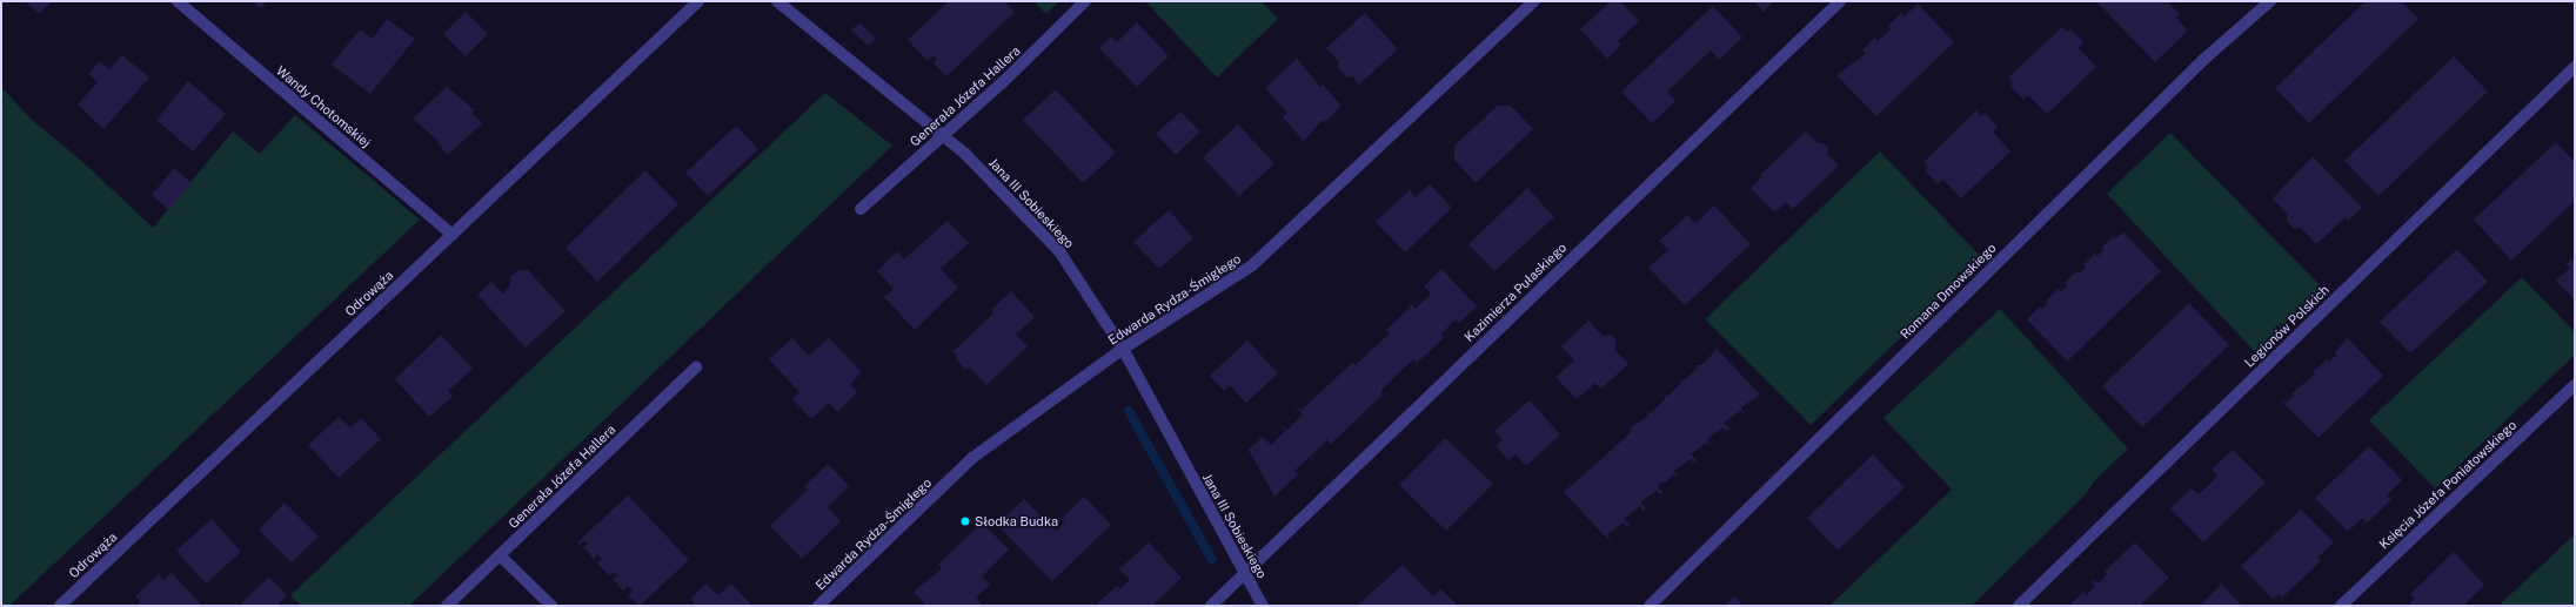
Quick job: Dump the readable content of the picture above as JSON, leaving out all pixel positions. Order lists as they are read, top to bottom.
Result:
{
  "streets": {
    "street": [
      "Generała Józefa Hallera",
      "Wandy Chotomskiej",
      "Jana III Sobieskiego",
      "Romana Dmowskiego",
      "Kazimierza Pułaskiego",
      "Odrowąża",
      "Edwarda Rydza-Śmigłego",
      "Legionów Polskich",
      "Księcia Józefa Poniatowskiego"
    ]
  },
  "crossings": [
    ["Generała Józefa Hallera", "Jana III Sobieskiego"],
    ["Wandy Chotomskiej", "Odrowąża"],
    ["Jana III Sobieskiego", "Kazimierza Pułaskiego"],
    ["Jana III Sobieskiego", "Edwarda Rydza-Śmigłego"]
  ],
  "places": ["Słodka Budka"]
}
